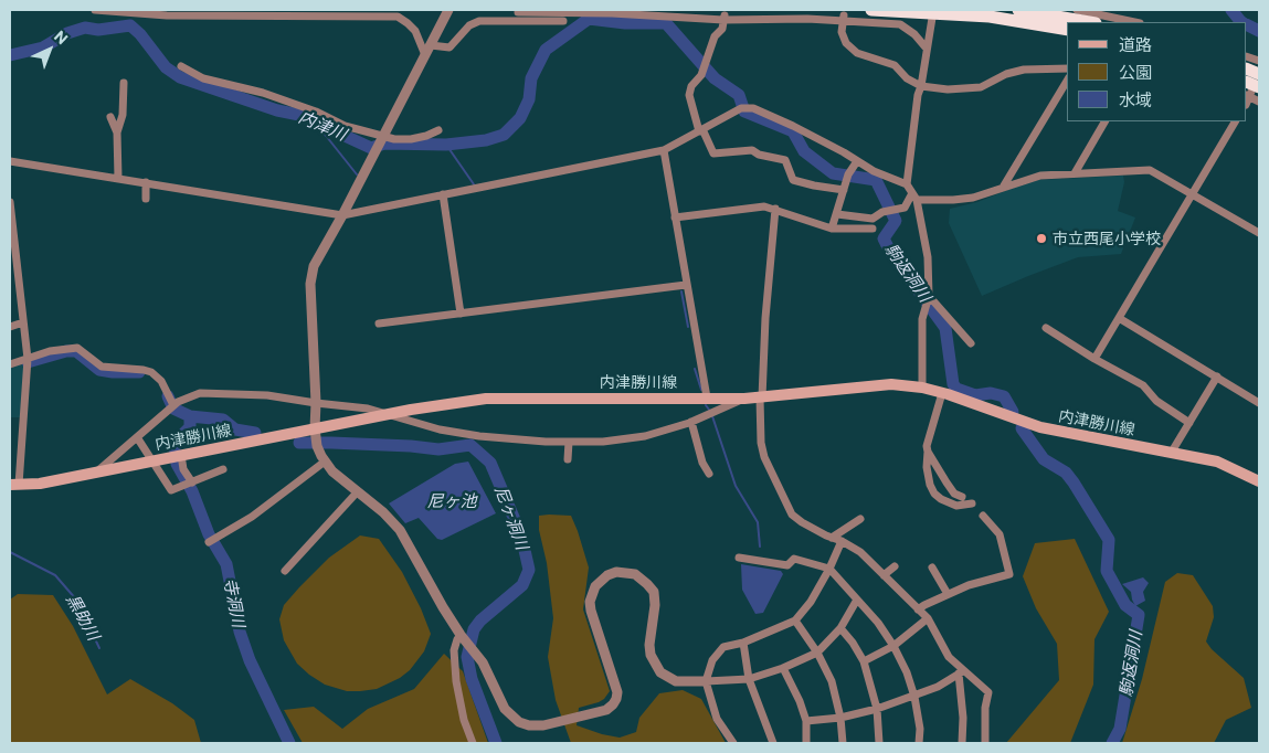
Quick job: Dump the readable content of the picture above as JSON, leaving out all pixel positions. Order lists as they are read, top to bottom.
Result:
{
  "streets": {
    "main road": ["内津勝川線"]
  },
  "water": [
    "内津川",
    "駒返洞川",
    "尼ヶ池",
    "尼ヶ洞川",
    "寺洞川",
    "黒助川"
  ],
  "places": ["市立西尾小学校"],
  "legend": ["道路", "公園", "水域"],
  "north": "top right"
}
